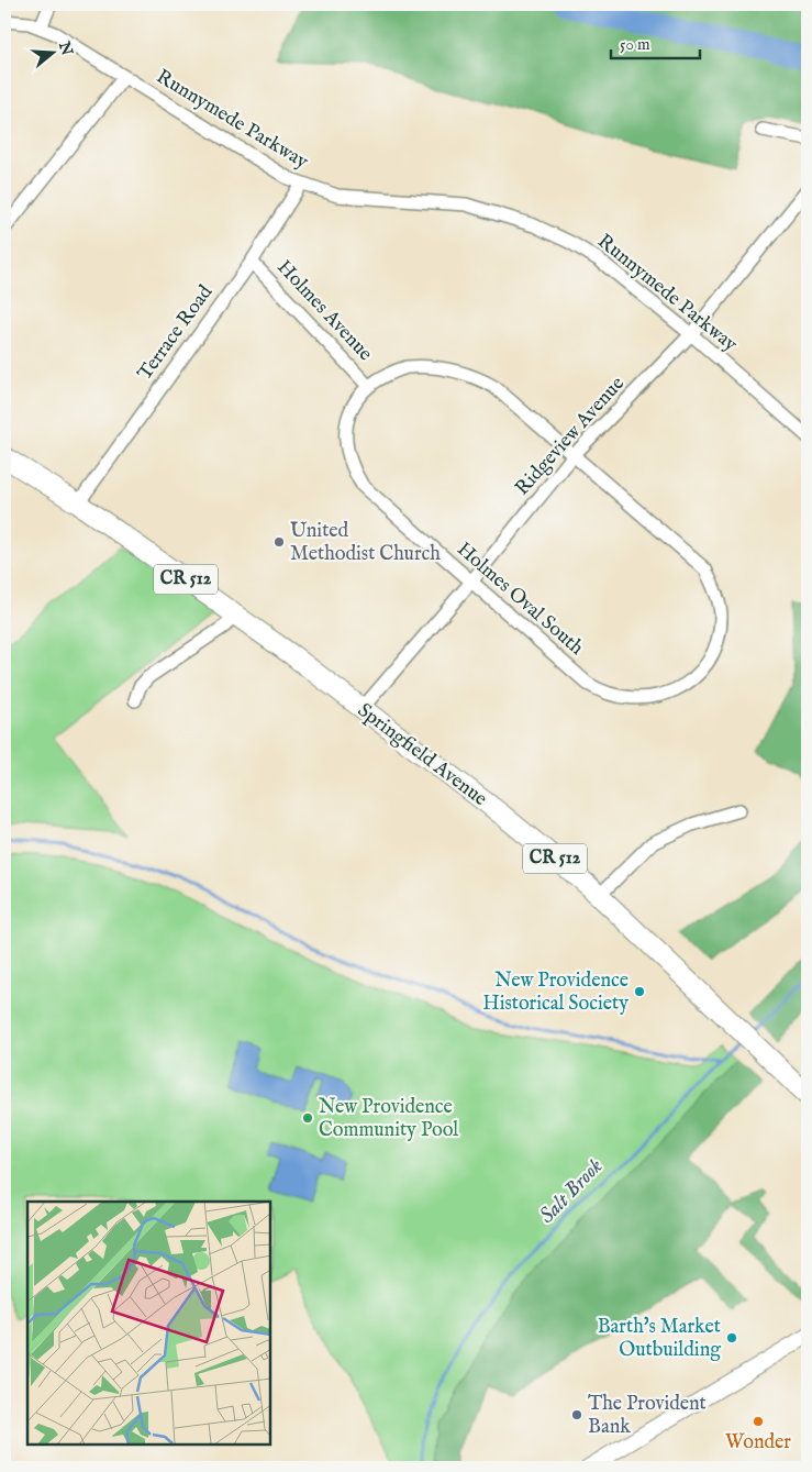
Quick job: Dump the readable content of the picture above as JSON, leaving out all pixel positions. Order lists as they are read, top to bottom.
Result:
{
  "streets": {
    "main road": ["CR 512", "Springfield Avenue"],
    "street": [
      "Runnymede Parkway",
      "Holmes Avenue",
      "Terrace Road",
      "Ridgeview Avenue",
      "Holmes Oval South"
    ]
  },
  "crossings": [
    ["Runnymede Parkway", "Terrace Road"],
    ["Runnymede Parkway", "Ridgeview Avenue"],
    ["Holmes Avenue", "Terrace Road"],
    ["Holmes Avenue", "Holmes Oval South"],
    ["Terrace Road", "Springfield Avenue"],
    ["Ridgeview Avenue", "Holmes Oval South"],
    ["Ridgeview Avenue", "Springfield Avenue"]
  ],
  "water": ["Salt Brook"],
  "places": [
    "United Methodist Church",
    "New Providence Historical Society",
    "New Providence Community Pool",
    "Barth's Market Outbuilding",
    "The Provident Bank",
    "Wonder"
  ],
  "scale_bar": "50 m",
  "north": "right"
}
